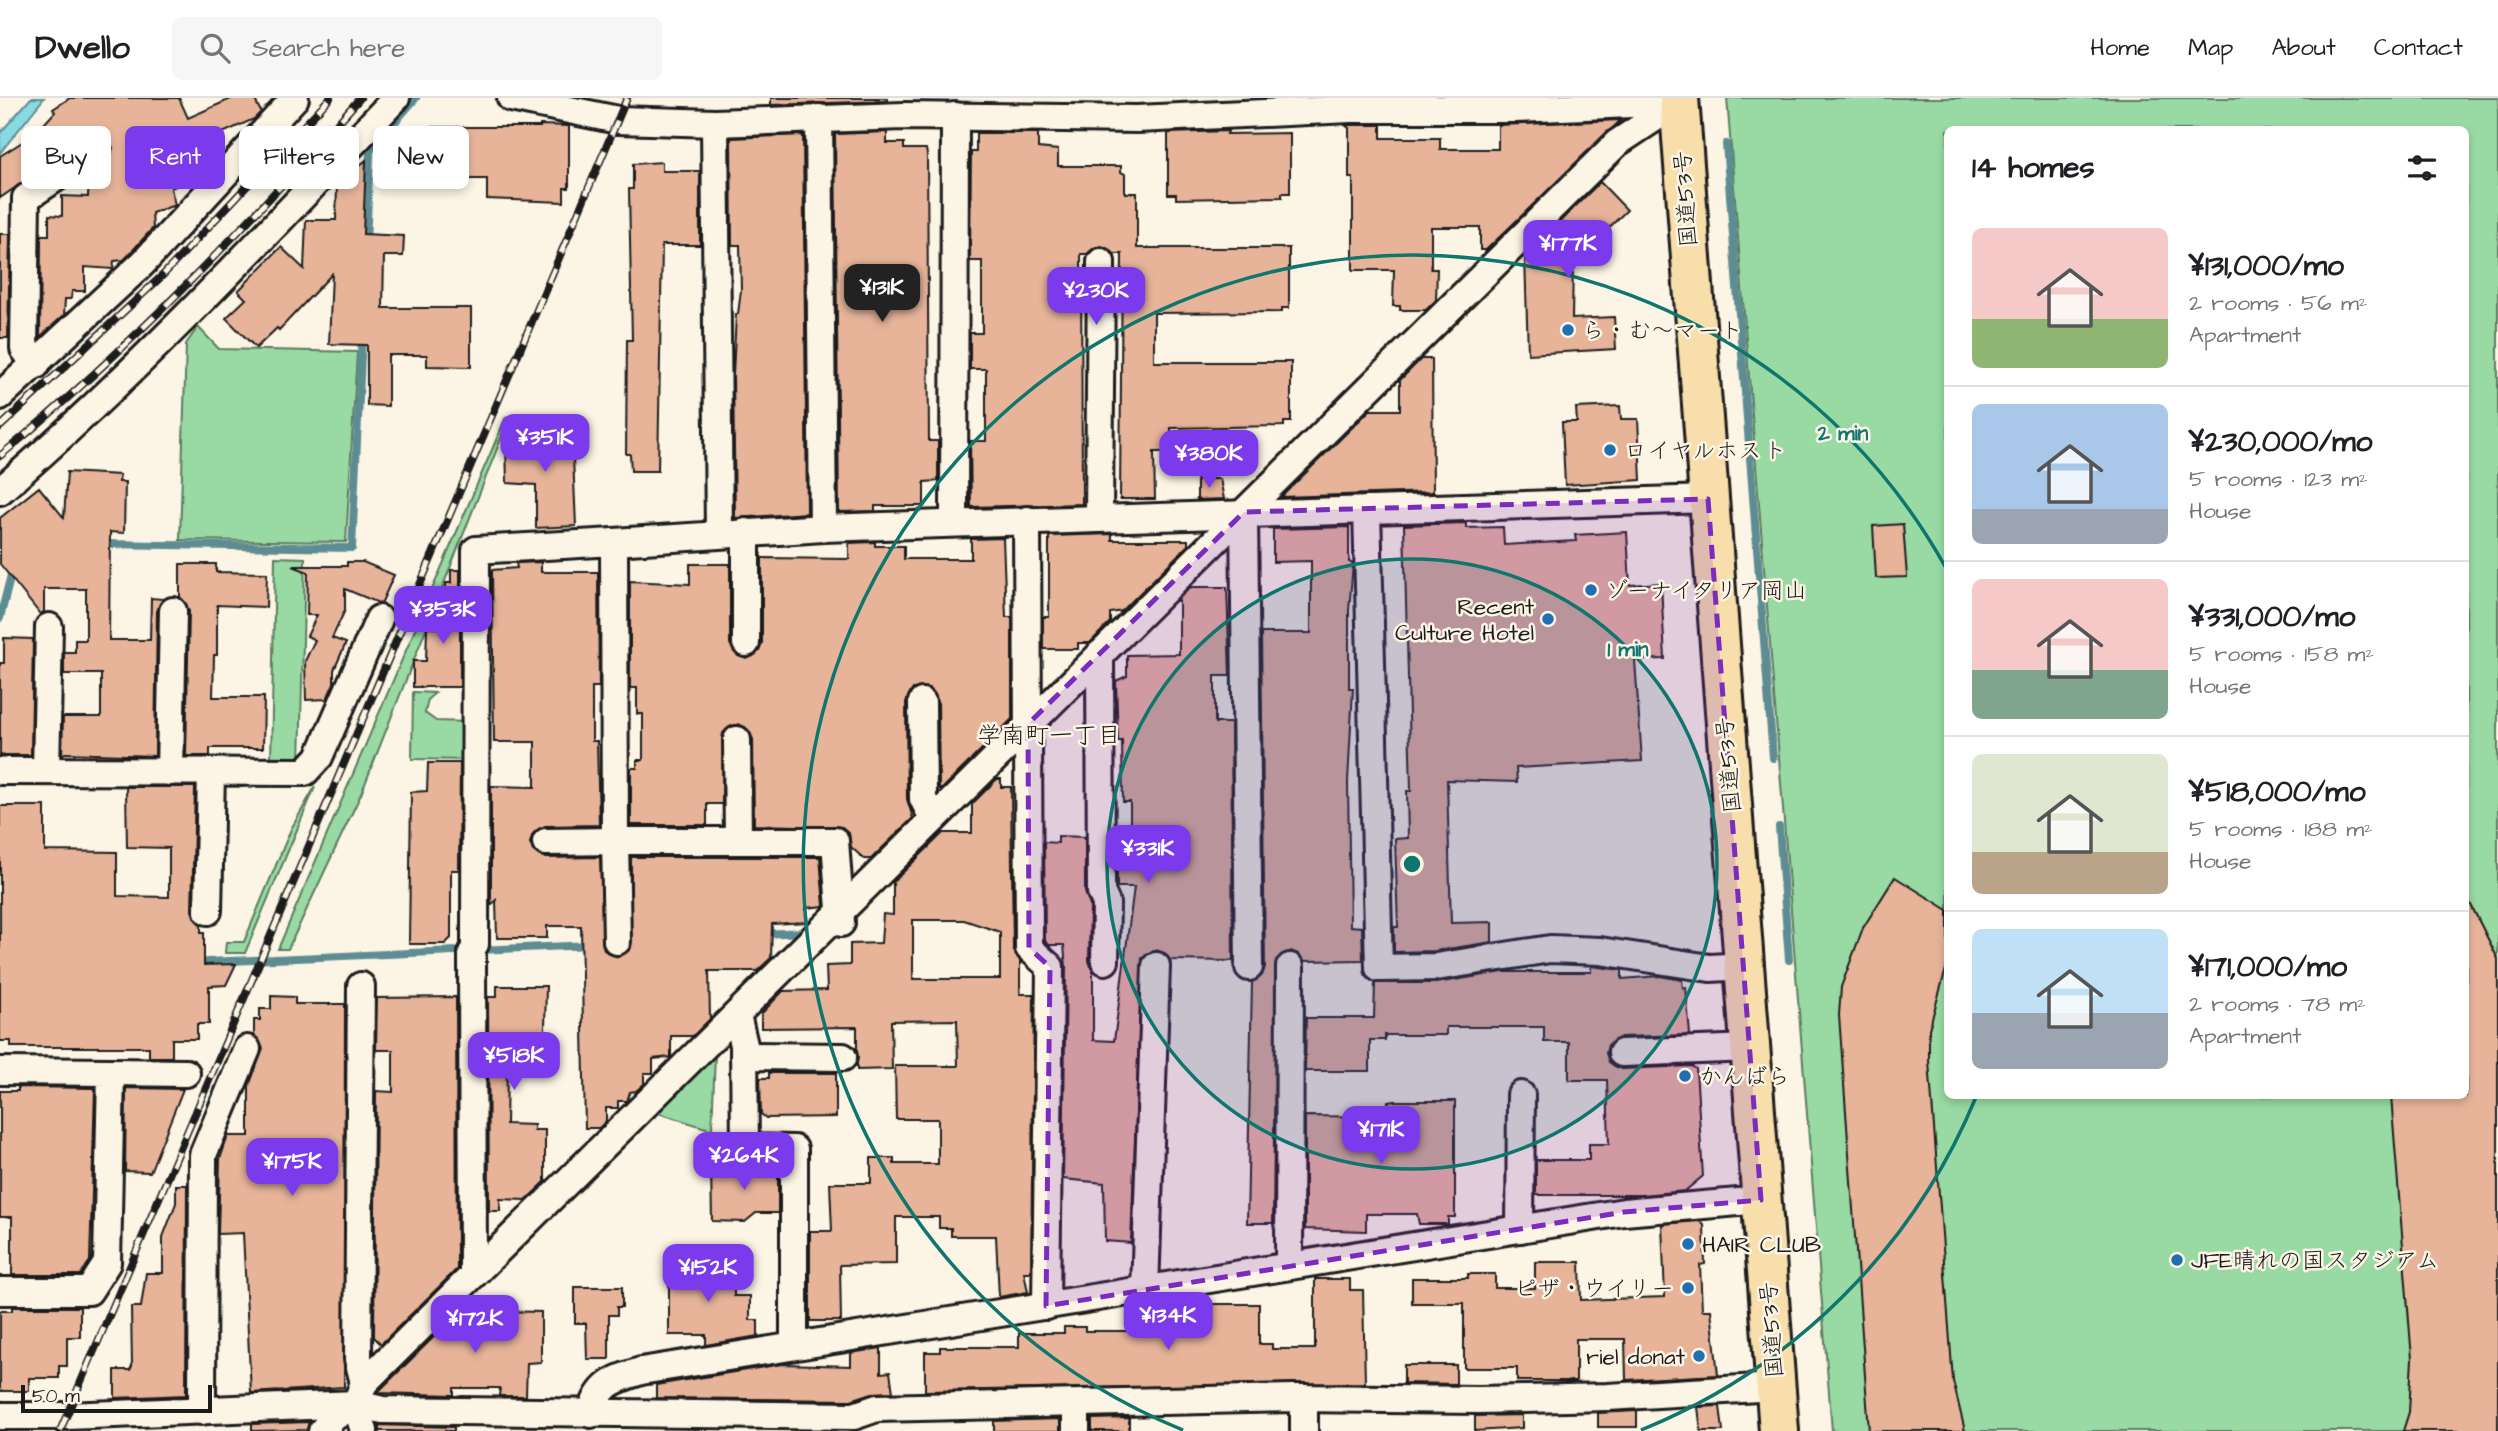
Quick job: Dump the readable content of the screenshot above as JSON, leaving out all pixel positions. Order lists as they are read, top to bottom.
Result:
{
  "streets": {
    "highway": ["国道53号"]
  },
  "districts": ["学南町一丁目"],
  "places": [
    "ら・む〜マート",
    "ロイヤルホスト",
    "ゾーナイタリア岡山",
    "Recent Culture Hotel",
    "かんばら",
    "HAIR CLUB",
    "JFE晴れの国スタジアム",
    "ピザ・ウイリー",
    "riel donat"
  ],
  "scale_bar": "50 m",
  "page": {
    "header": "Dwello",
    "search": "Search here",
    "nav": [
      "Home",
      "Map",
      "About",
      "Contact"
    ],
    "chip": [
      "Buy",
      "Rent",
      "Filters",
      "New"
    ],
    "heading": "14 homes",
    "list": [
      {
        "name": "¥131,000/mo",
        "note": "2 rooms · 56 m² · Apartment"
      },
      {
        "name": "¥230,000/mo",
        "note": "5 rooms · 123 m² · House"
      },
      {
        "name": "¥331,000/mo",
        "note": "5 rooms · 158 m² · House"
      },
      {
        "name": "¥518,000/mo",
        "note": "5 rooms · 188 m² · House"
      },
      {
        "name": "¥171,000/mo",
        "note": "2 rooms · 78 m² · Apartment"
      }
    ],
    "price": [
      "¥177K",
      "¥131K",
      "¥230K",
      "¥351K",
      "¥380K",
      "¥353K",
      "¥331K",
      "¥518K",
      "¥171K",
      "¥264K",
      "¥175K",
      "¥152K",
      "¥134K",
      "¥172K"
    ],
    "scale": "50 m"
  },
  "rings": ["2 min", "1 min"]
}
